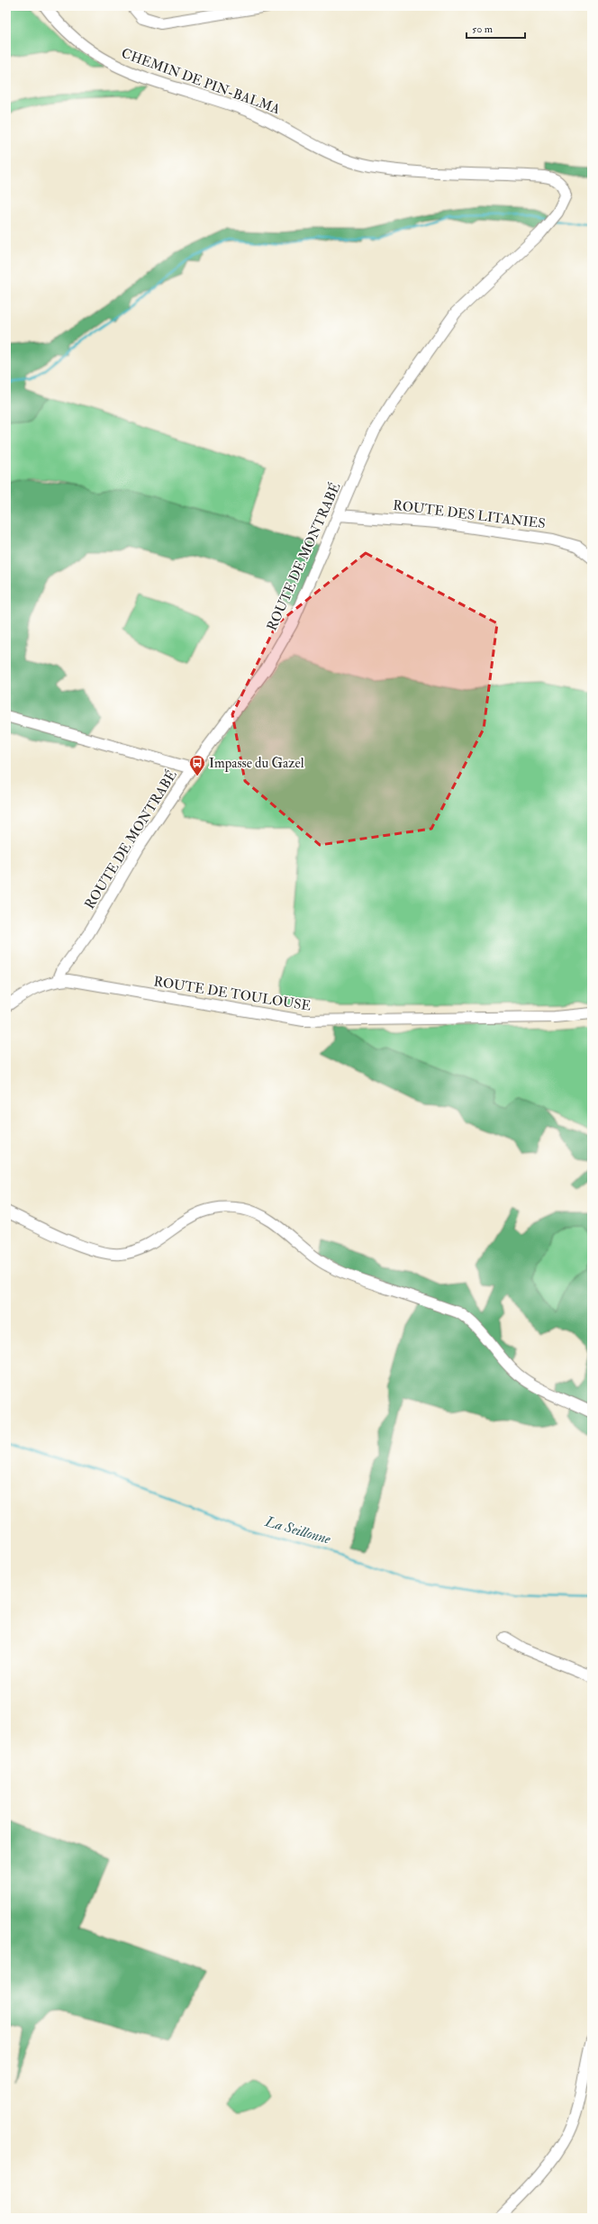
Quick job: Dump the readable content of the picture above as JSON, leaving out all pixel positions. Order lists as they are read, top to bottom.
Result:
{
  "streets": {
    "street": [
      "CHEMIN DE PIN-BALMA",
      "ROUTE DES LITANIES",
      "ROUTE DE MONTRABÉ",
      "ROUTE DE TOULOUSE"
    ]
  },
  "crossings": [
    ["CHEMIN DE PIN-BALMA", "ROUTE DE MONTRABÉ"],
    ["ROUTE DES LITANIES", "ROUTE DE MONTRABÉ"],
    ["ROUTE DE MONTRABÉ", "ROUTE DE TOULOUSE"]
  ],
  "water": ["La Seillonne"],
  "places": {
    "bus stop": ["Impasse du Gazel"]
  },
  "scale_bar": "50 m"
}
